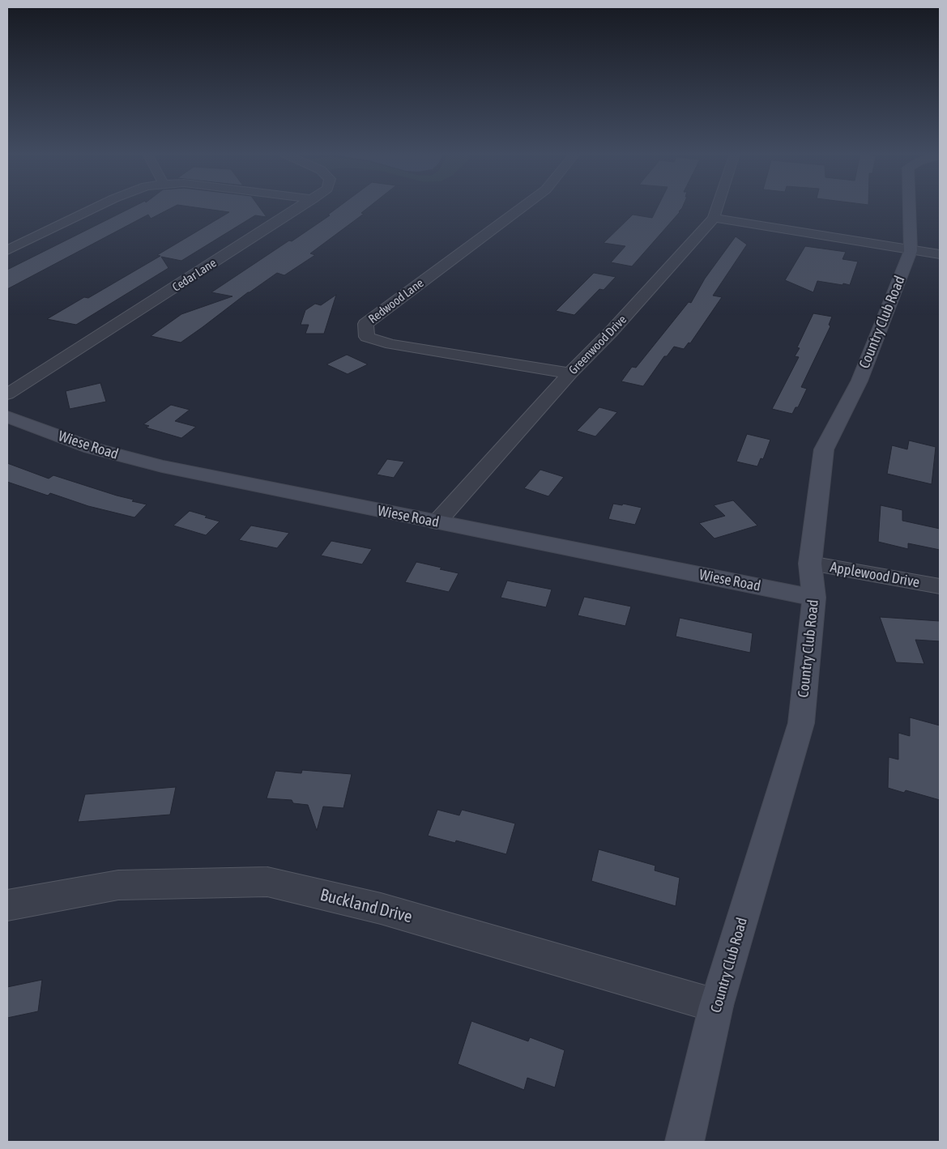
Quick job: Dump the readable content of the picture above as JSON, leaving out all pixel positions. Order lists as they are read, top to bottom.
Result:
{
  "streets": {
    "street": [
      "Cedar Lane",
      "Redwood Lane",
      "Country Club Road",
      "Greenwood Drive",
      "Wiese Road",
      "Applewood Drive",
      "Buckland Drive"
    ]
  },
  "crossings": [
    ["Redwood Lane", "Greenwood Drive"],
    ["Country Club Road", "Wiese Road"],
    ["Country Club Road", "Applewood Drive"],
    ["Country Club Road", "Buckland Drive"],
    ["Greenwood Drive", "Wiese Road"]
  ]
}
